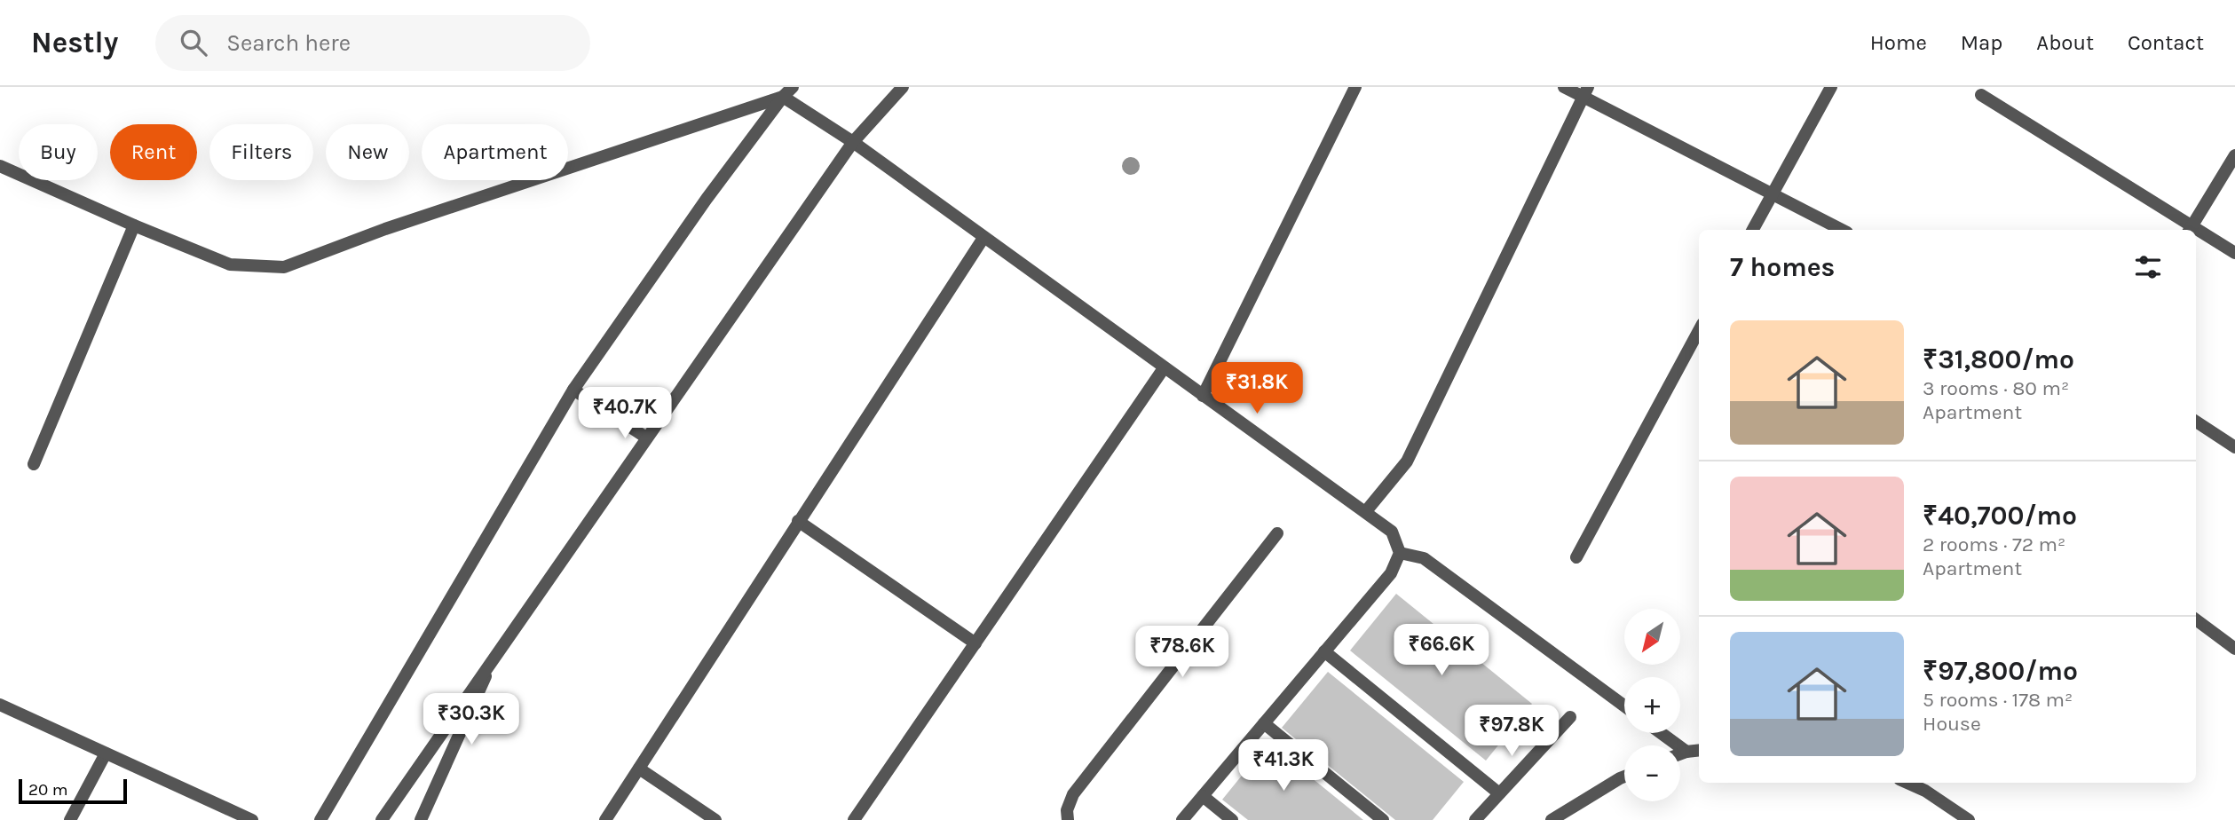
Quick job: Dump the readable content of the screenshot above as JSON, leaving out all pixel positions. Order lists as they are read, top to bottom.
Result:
{
  "scale_bar": "20 m",
  "north": "bottom left",
  "page": {
    "header": "Nestly",
    "search": "Search here",
    "nav": [
      "Home",
      "Map",
      "About",
      "Contact"
    ],
    "chip": [
      "Buy",
      "Rent",
      "Filters",
      "New",
      "Apartment"
    ],
    "heading": "7 homes",
    "list": [
      {
        "name": "₹31,800/mo",
        "note": "3 rooms · 80 m² · Apartment"
      },
      {
        "name": "₹40,700/mo",
        "note": "2 rooms · 72 m² · Apartment"
      },
      {
        "name": "₹97,800/mo",
        "note": "5 rooms · 178 m² · House"
      }
    ],
    "price": [
      "₹31.8K",
      "₹40.7K",
      "₹66.6K",
      "₹78.6K",
      "₹30.3K",
      "₹97.8K",
      "₹41.3K"
    ],
    "map_buttons": ["+", "−"],
    "scale": "20 m"
  }
}
